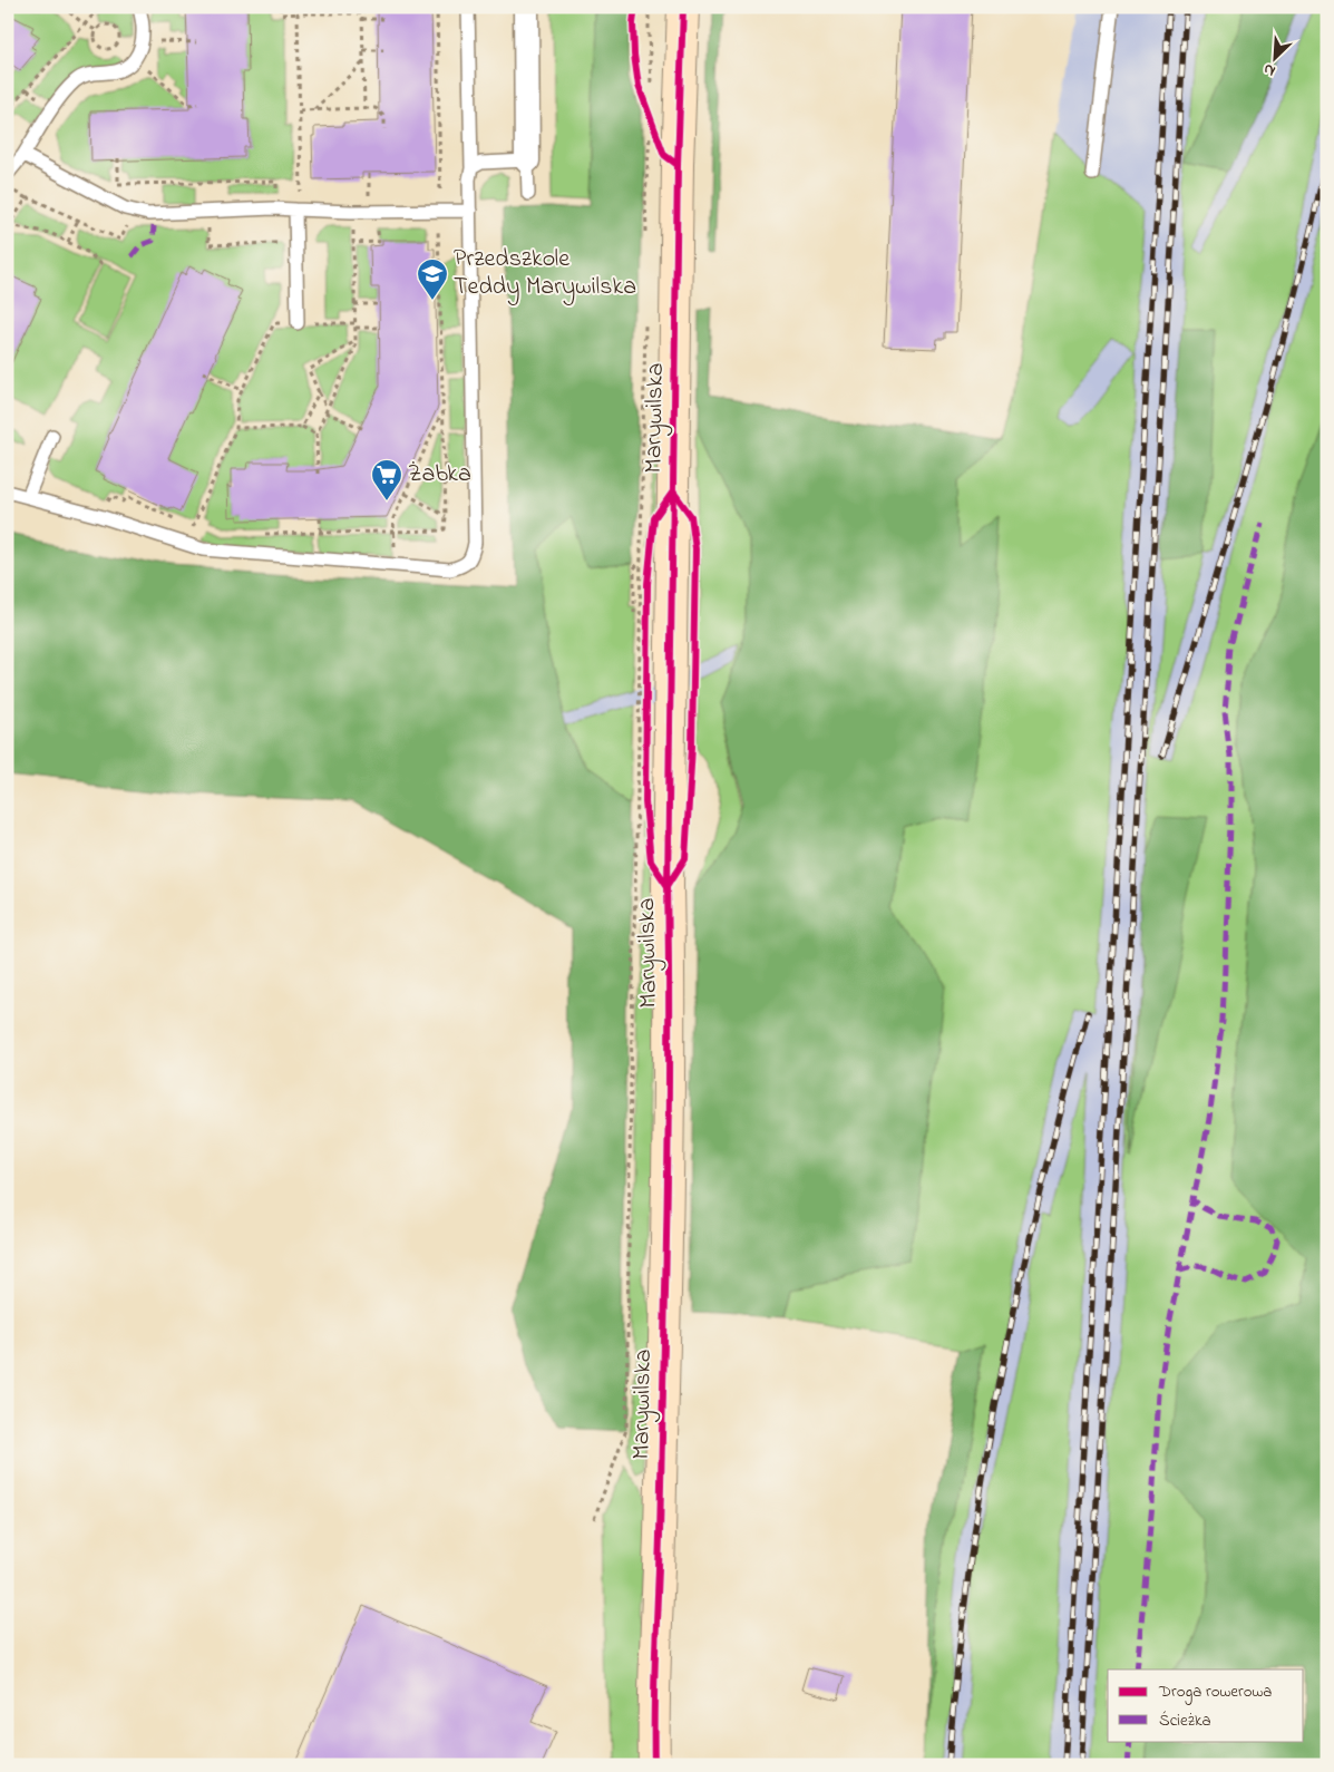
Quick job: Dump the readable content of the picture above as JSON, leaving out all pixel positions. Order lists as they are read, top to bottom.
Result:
{
  "streets": {
    "street": ["Marywilska"]
  },
  "places": {
    "school or university": ["Przedszkole Teddy Marywilska"],
    "supermarket": ["Żabka"]
  },
  "legend": ["Droga rowerowa", "Ścieżka"],
  "north": "bottom left"
}
